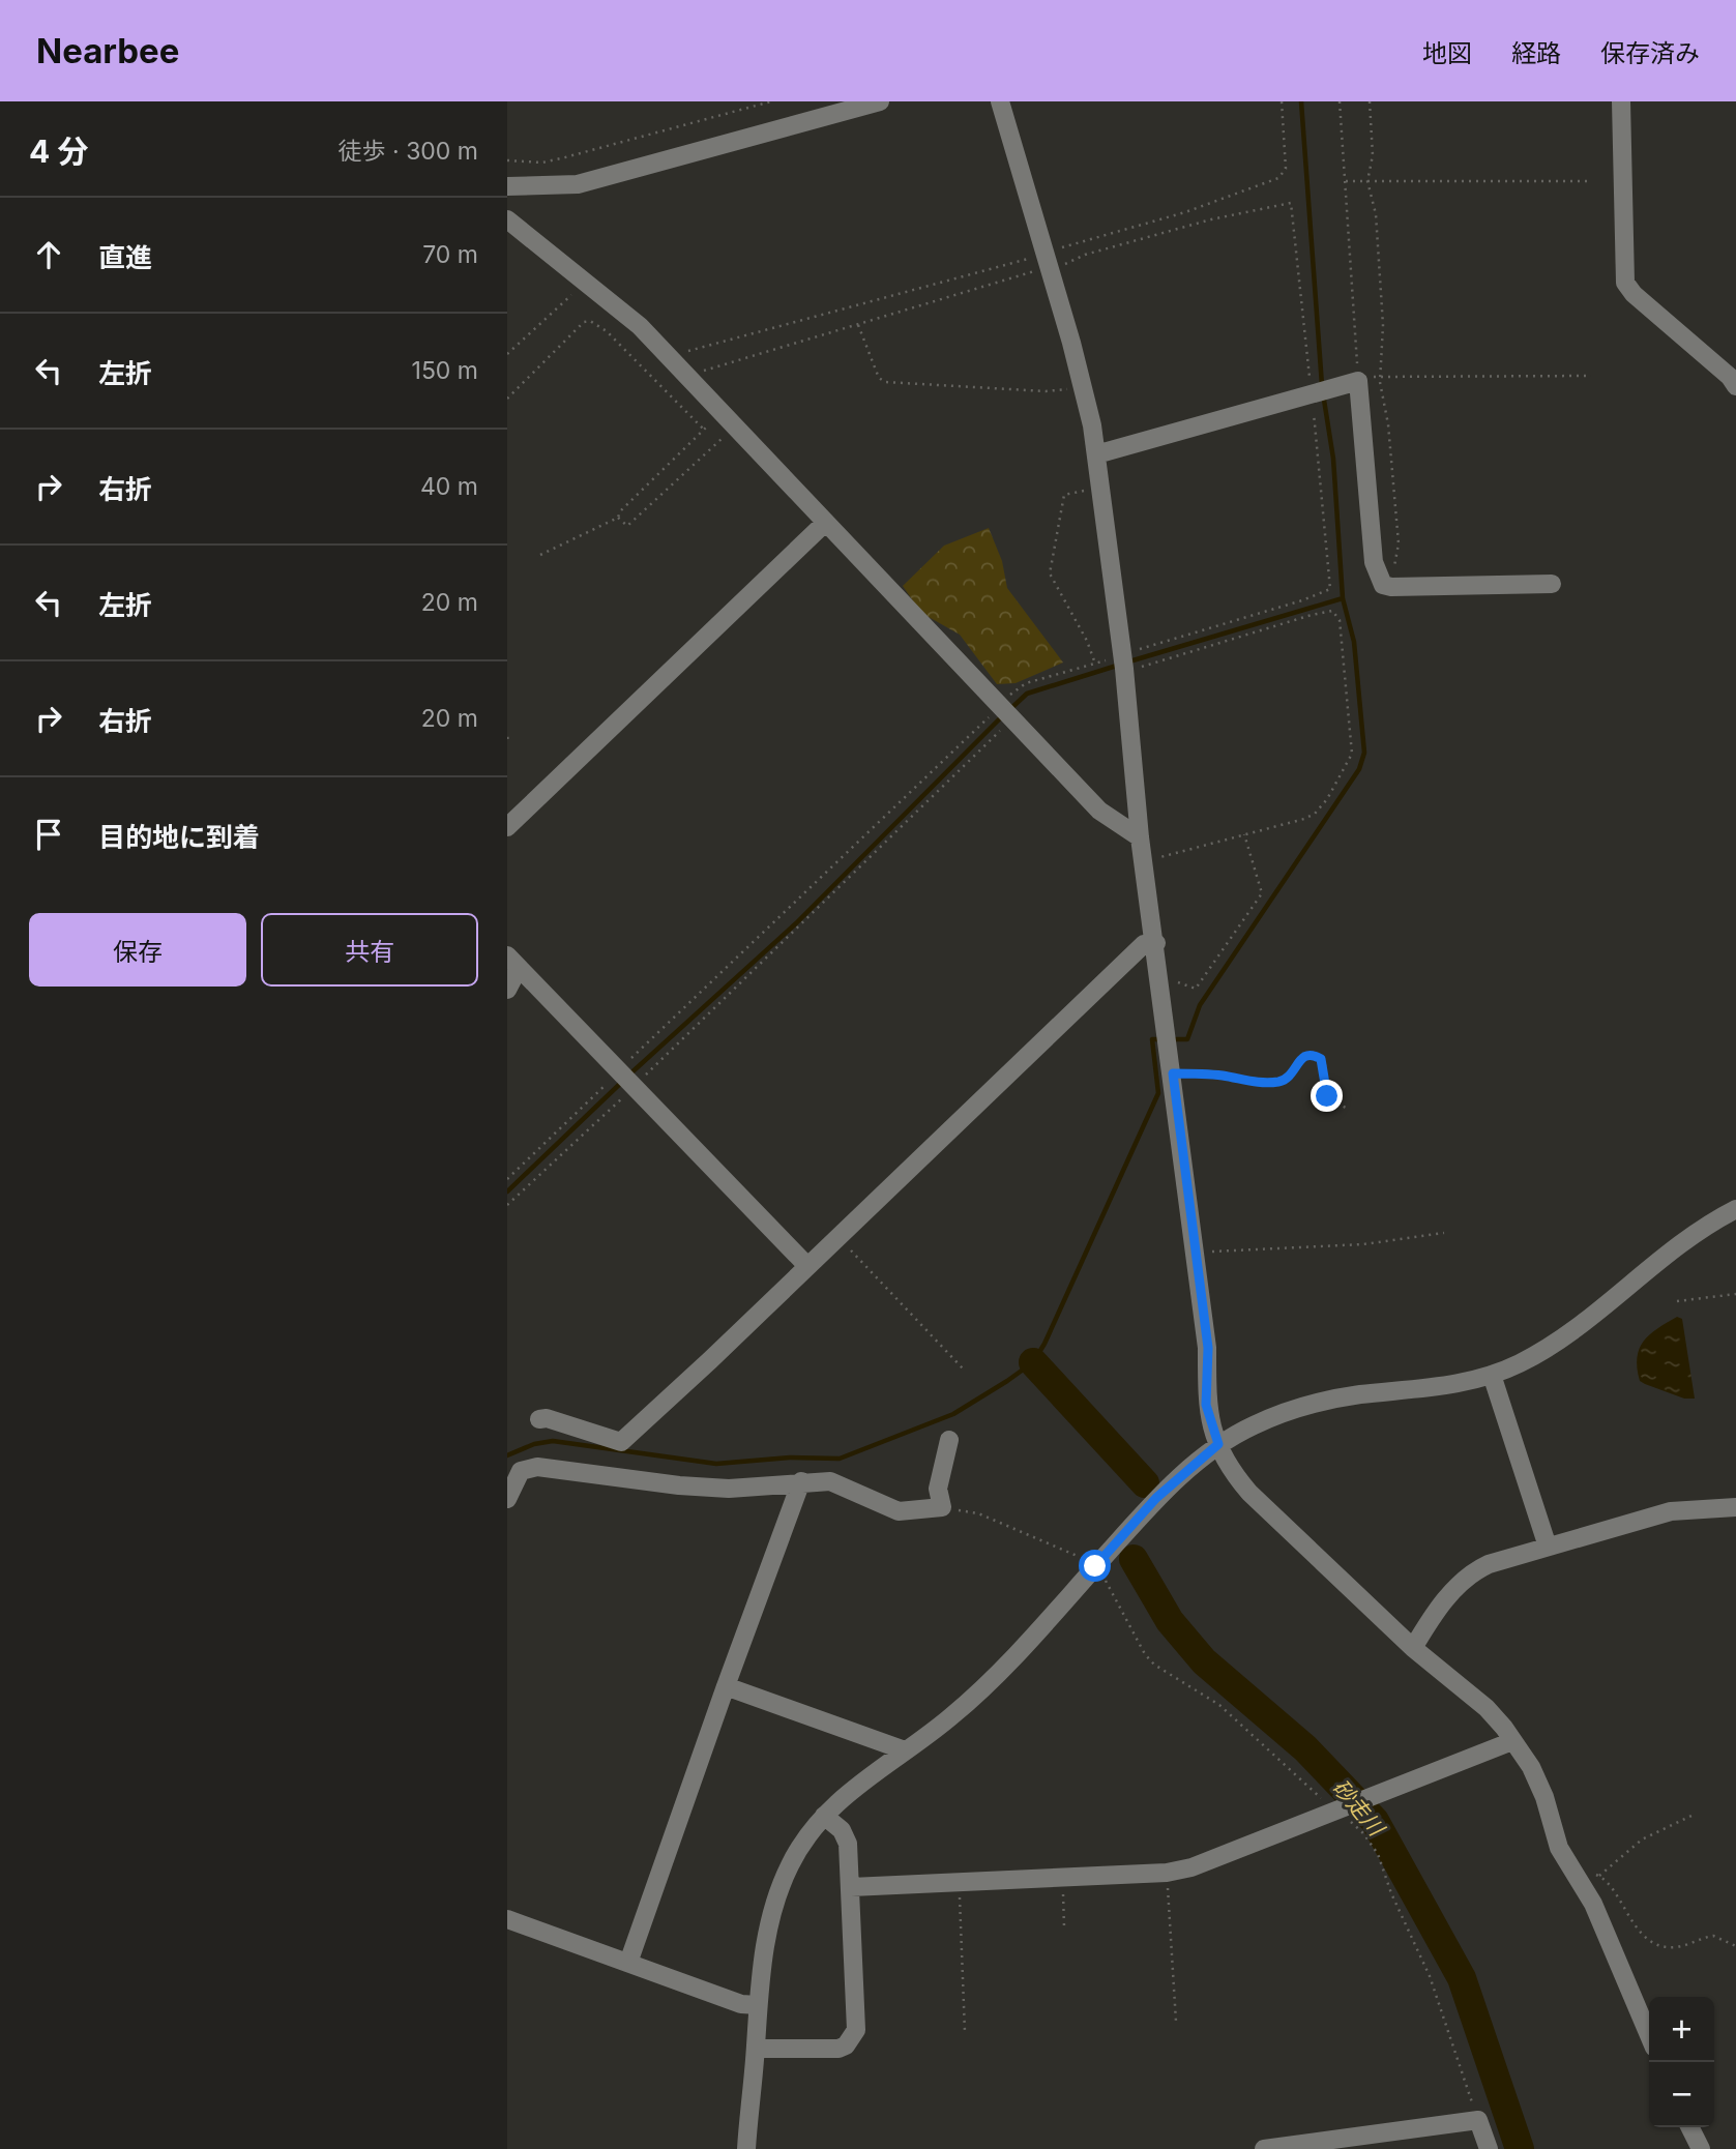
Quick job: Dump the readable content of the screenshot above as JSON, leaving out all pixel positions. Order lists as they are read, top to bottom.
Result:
{
  "water": ["砂走川"],
  "page": {
    "header": "Nearbee",
    "nav": ["地図", "経路", "保存済み"],
    "heading": ["4 分", "徒歩 · 300 m"],
    "list": [
      ["直進", "70 m"],
      ["左折", "150 m"],
      ["右折", "40 m"],
      ["左折", "20 m"],
      ["右折", "20 m"],
      "目的地に到着"
    ],
    "buttons": ["保存", "共有"],
    "map_buttons": ["+", "−"]
  }
}
